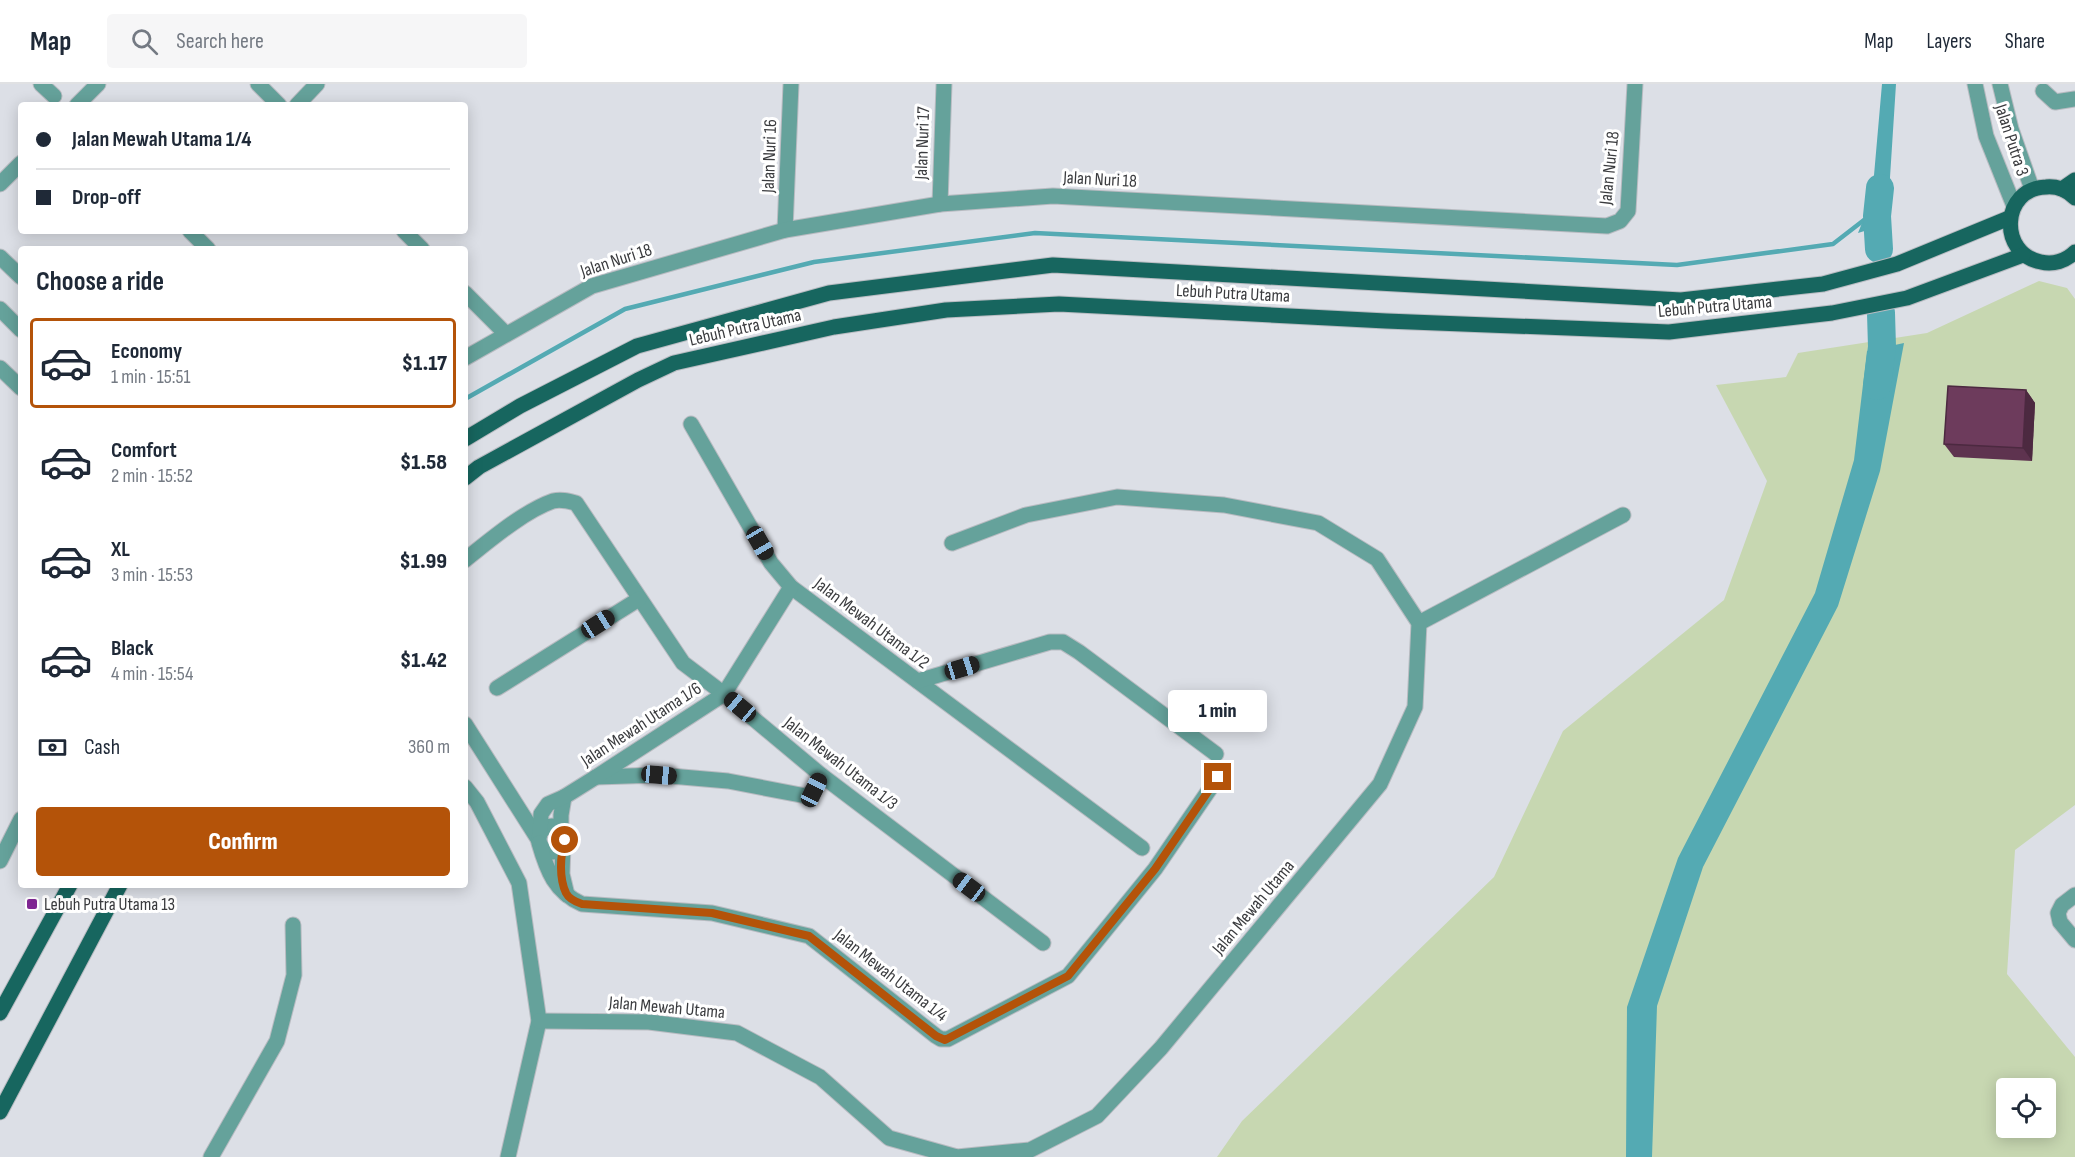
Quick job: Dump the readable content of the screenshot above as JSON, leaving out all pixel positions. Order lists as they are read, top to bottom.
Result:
{
  "streets": {
    "main road": ["Lebuh Putra Utama"],
    "street": [
      "Jalan Putra 3",
      "Jalan Nuri 17",
      "Jalan Nuri 16",
      "Jalan Nuri 18",
      "Jalan Mewah Utama 1/2",
      "Jalan Mewah Utama 1/6",
      "Jalan Mewah Utama 1/3",
      "Jalan Mewah Utama",
      "Jalan Mewah Utama 1/4"
    ]
  },
  "crossings": [
    ["Jalan Putra 3", "Lebuh Putra Utama"],
    ["Jalan Nuri 17", "Jalan Nuri 18"],
    ["Jalan Nuri 16", "Jalan Nuri 18"],
    ["Jalan Mewah Utama 1/2", "Jalan Mewah Utama 1/6"],
    ["Jalan Mewah Utama 1/6", "Jalan Mewah Utama 1/3"]
  ],
  "places": {
    "transit": ["Lebuh Putra Utama 13"]
  },
  "page": {
    "header": "Map",
    "search": "Search here",
    "nav": ["Map", "Layers", "Share"],
    "banner": ["Jalan Mewah Utama 1/4", "Drop-off"],
    "heading": "Choose a ride",
    "list": [
      {
        "name": "Economy",
        "note": "1 min · 15:51",
        "value": "$1.17"
      },
      {
        "name": "Comfort",
        "note": "2 min · 15:52",
        "value": "$1.58"
      },
      {
        "name": "XL",
        "note": "3 min · 15:53",
        "value": "$1.99"
      },
      {
        "name": "Black",
        "note": "4 min · 15:54",
        "value": "$1.42"
      }
    ],
    "bubble": "1 min",
    "pay": ["Cash", "360 m"],
    "buttons": "Confirm"
  }
}
